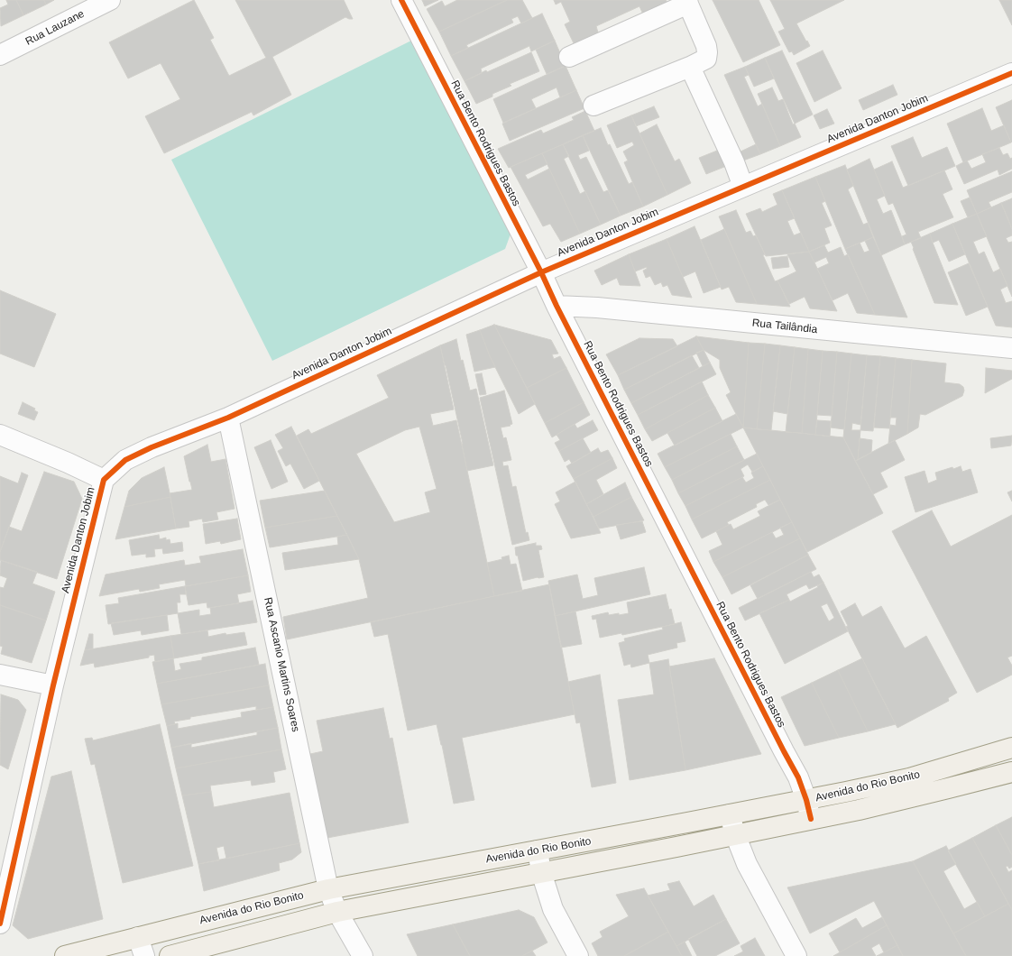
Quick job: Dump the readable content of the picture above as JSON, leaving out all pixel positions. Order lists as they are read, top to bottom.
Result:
{
  "streets": {
    "main road": ["Avenida do Rio Bonito"],
    "street": [
      "Rua Lauzane",
      "Avenida Danton Jobim",
      "Rua Bento Rodrigues Bastos",
      "Rua Tailândia",
      "Rua Ascanio Martins Soares"
    ]
  },
  "crossings": [
    ["Avenida Danton Jobim", "Rua Bento Rodrigues Bastos"],
    ["Avenida Danton Jobim", "Rua Ascanio Martins Soares"],
    ["Rua Bento Rodrigues Bastos", "Rua Tailândia"],
    ["Rua Bento Rodrigues Bastos", "Avenida do Rio Bonito"],
    ["Rua Ascanio Martins Soares", "Avenida do Rio Bonito"]
  ]
}
